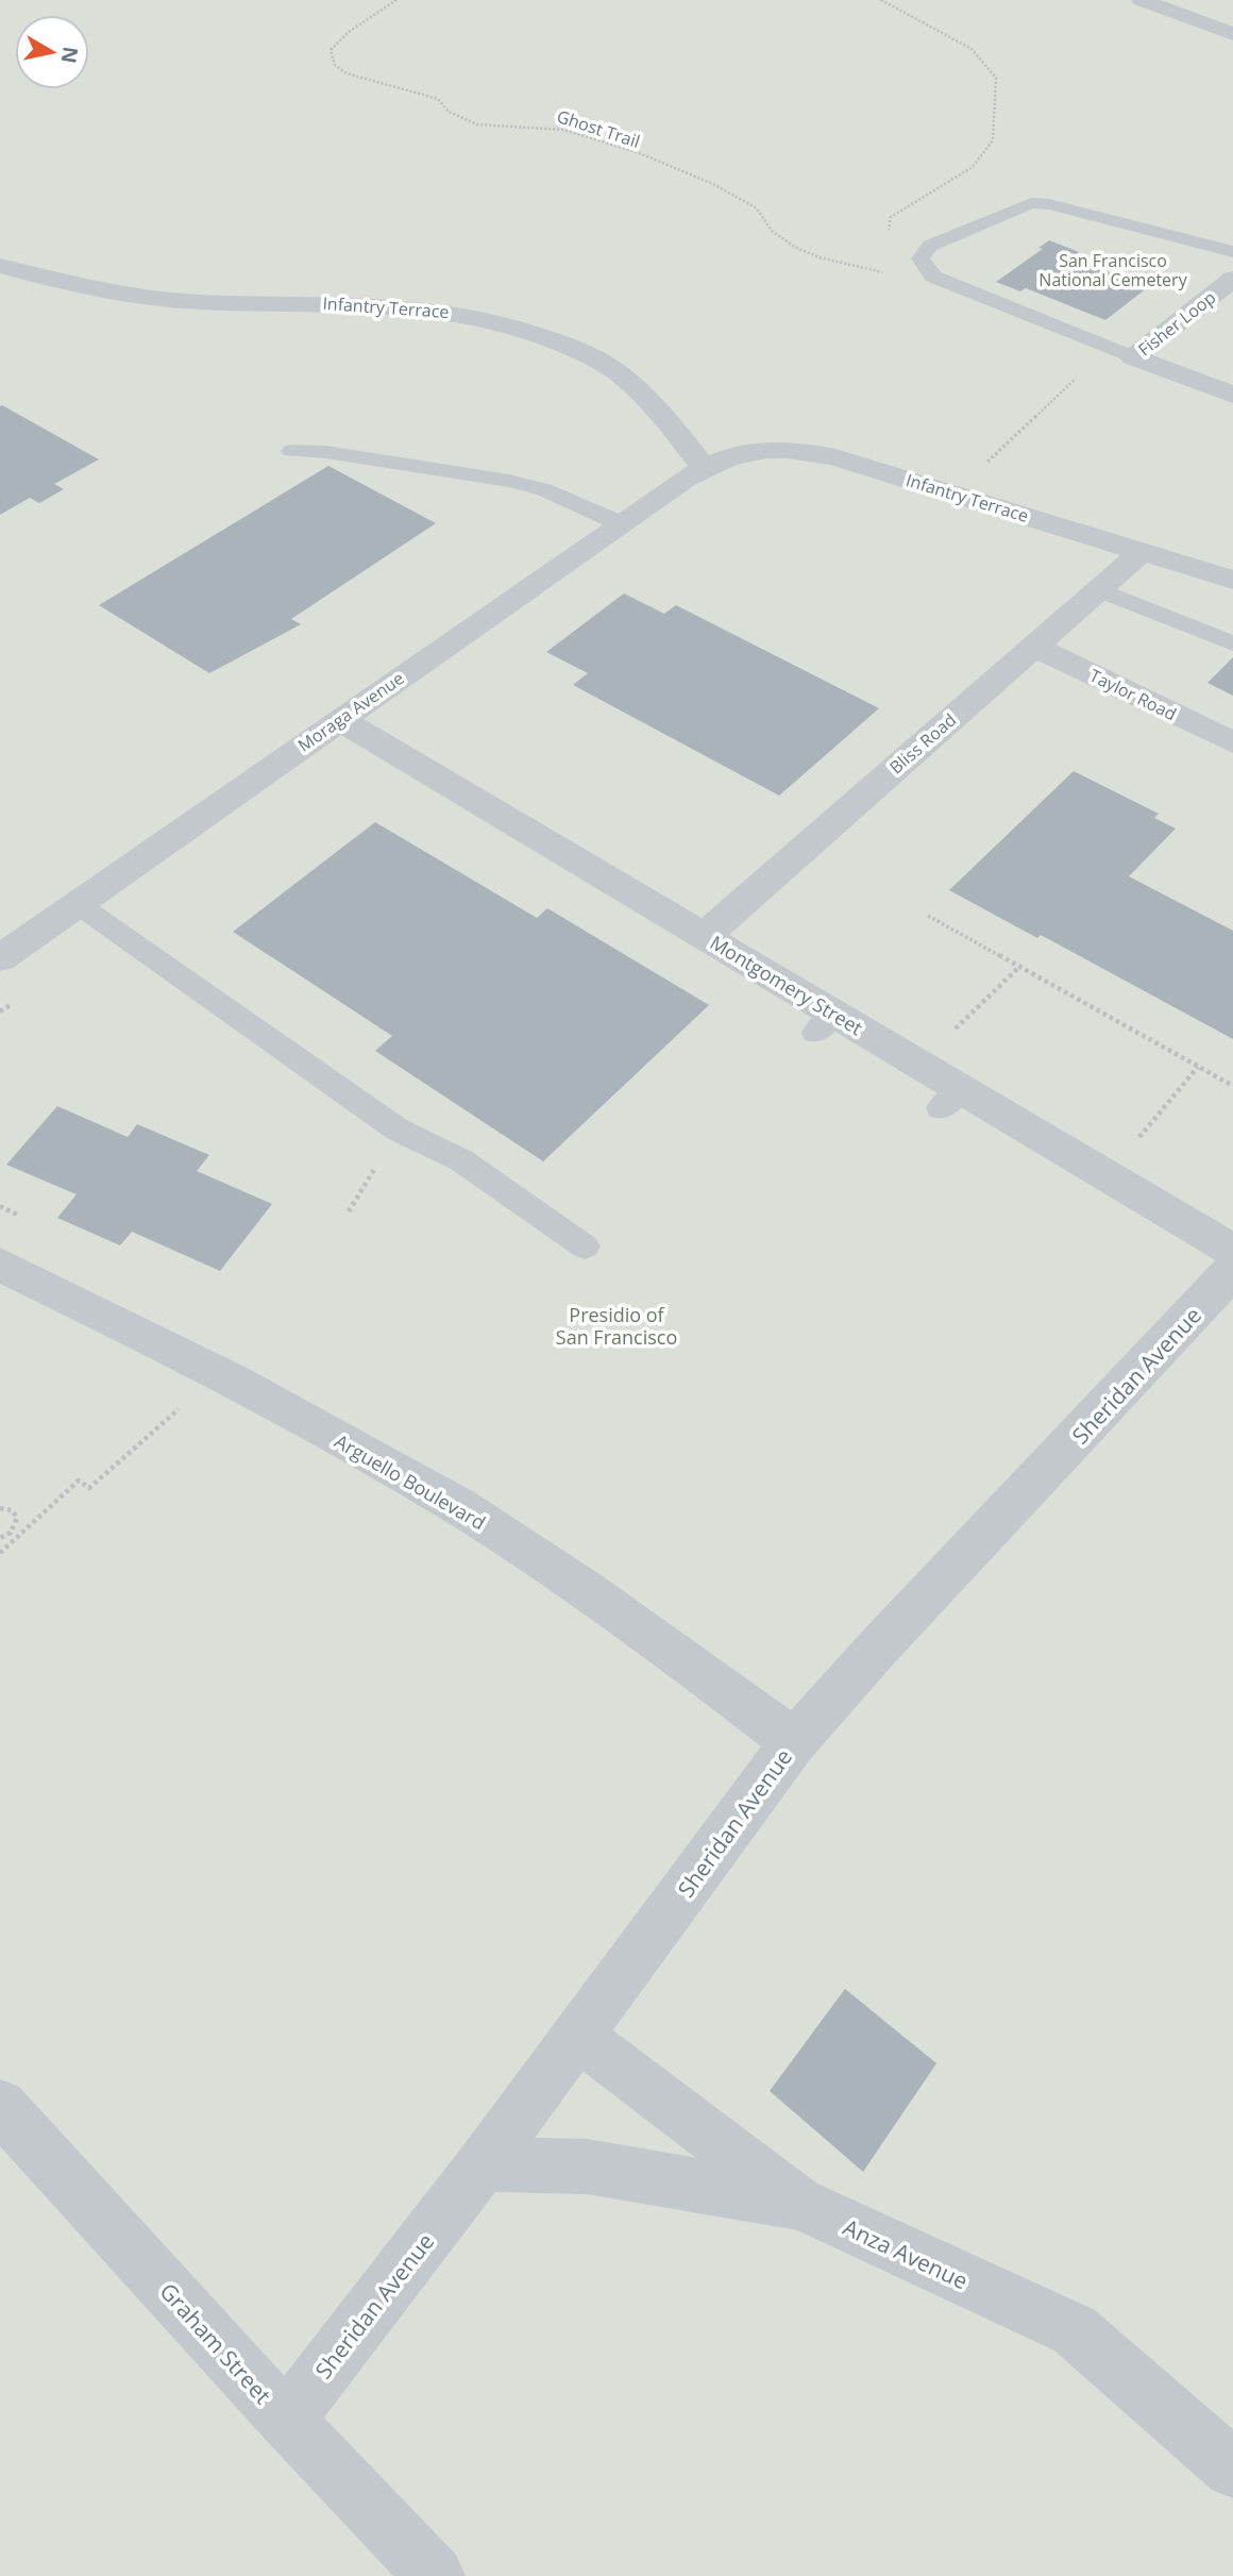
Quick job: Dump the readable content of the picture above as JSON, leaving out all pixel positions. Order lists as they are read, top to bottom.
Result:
{
  "streets": {
    "street": [
      "Infantry Terrace",
      "Fisher Loop",
      "Taylor Road",
      "Moraga Avenue",
      "Bliss Road",
      "Montgomery Street",
      "Sheridan Avenue",
      "Arguello Boulevard",
      "Anza Avenue",
      "Graham Street"
    ],
    "path": ["Ghost Trail"]
  },
  "crossings": [
    ["Infantry Terrace", "Moraga Avenue"],
    ["Infantry Terrace", "Bliss Road"],
    ["Taylor Road", "Bliss Road"],
    ["Moraga Avenue", "Montgomery Street"],
    ["Bliss Road", "Montgomery Street"],
    ["Sheridan Avenue", "Arguello Boulevard"],
    ["Sheridan Avenue", "Anza Avenue"],
    ["Sheridan Avenue", "Graham Street"]
  ],
  "parks": ["San Francisco National Cemetery", "Presidio of San Francisco"],
  "north": "right"
}
